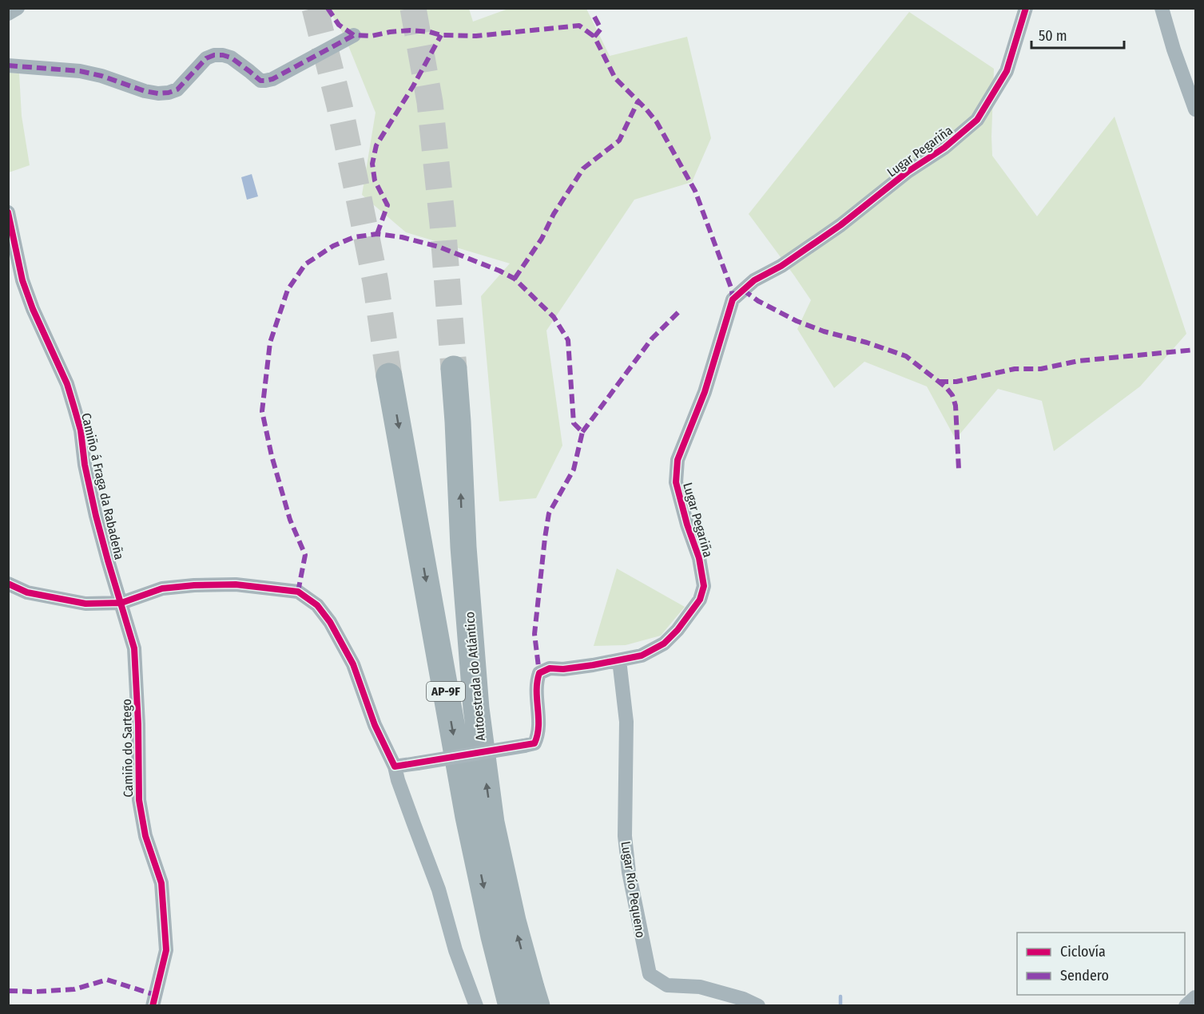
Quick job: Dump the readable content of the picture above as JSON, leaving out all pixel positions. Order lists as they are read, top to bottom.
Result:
{
  "streets": {
    "highway": ["Autoestrada do Atlántico", "AP-9F"],
    "street": [
      "Lugar Pegariña",
      "Camiño á Fraga da Rabadeña",
      "Camiño do Sartego",
      "Lugar Río Pequeno"
    ]
  },
  "crossings": [
    ["Lugar Pegariña", "Lugar Río Pequeno"],
    ["Camiño á Fraga da Rabadeña", "Camiño do Sartego"]
  ],
  "legend": ["Ciclovía", "Sendero"],
  "scale_bar": "50 m"
}
